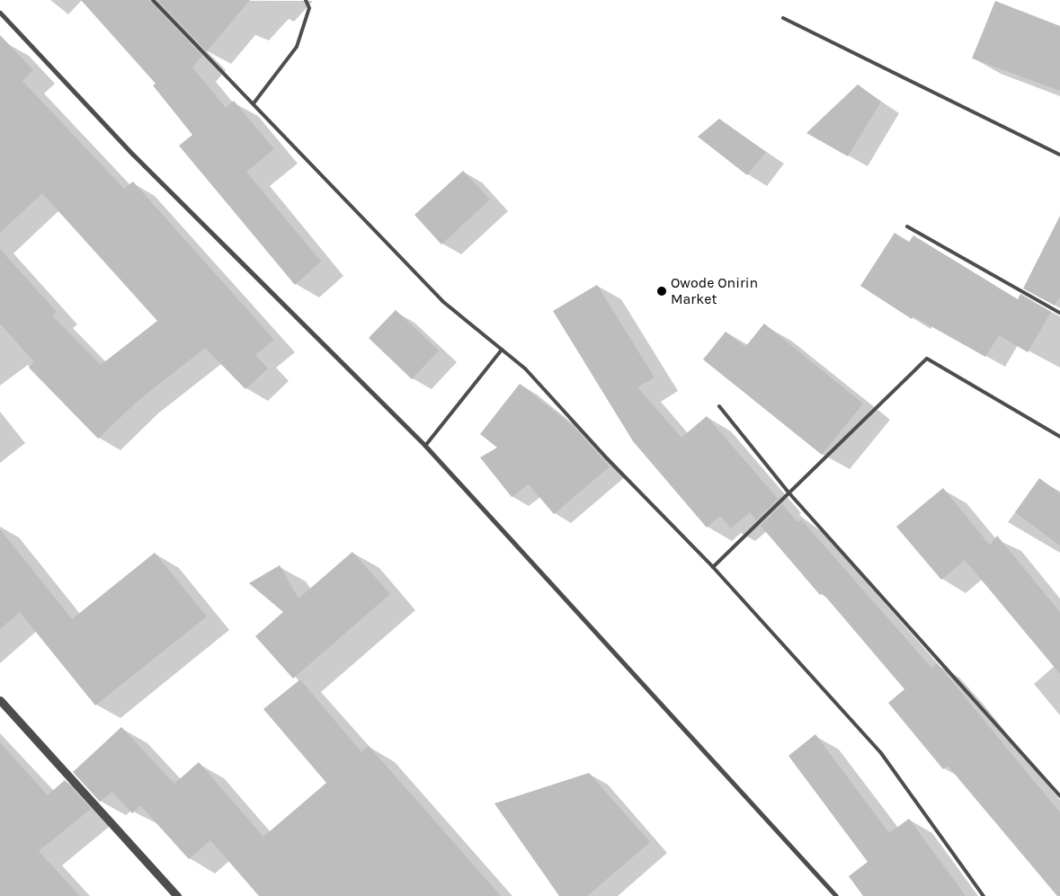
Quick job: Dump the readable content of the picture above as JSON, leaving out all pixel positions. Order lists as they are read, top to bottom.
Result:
{
  "places": ["Owode Onirin Market"]
}
